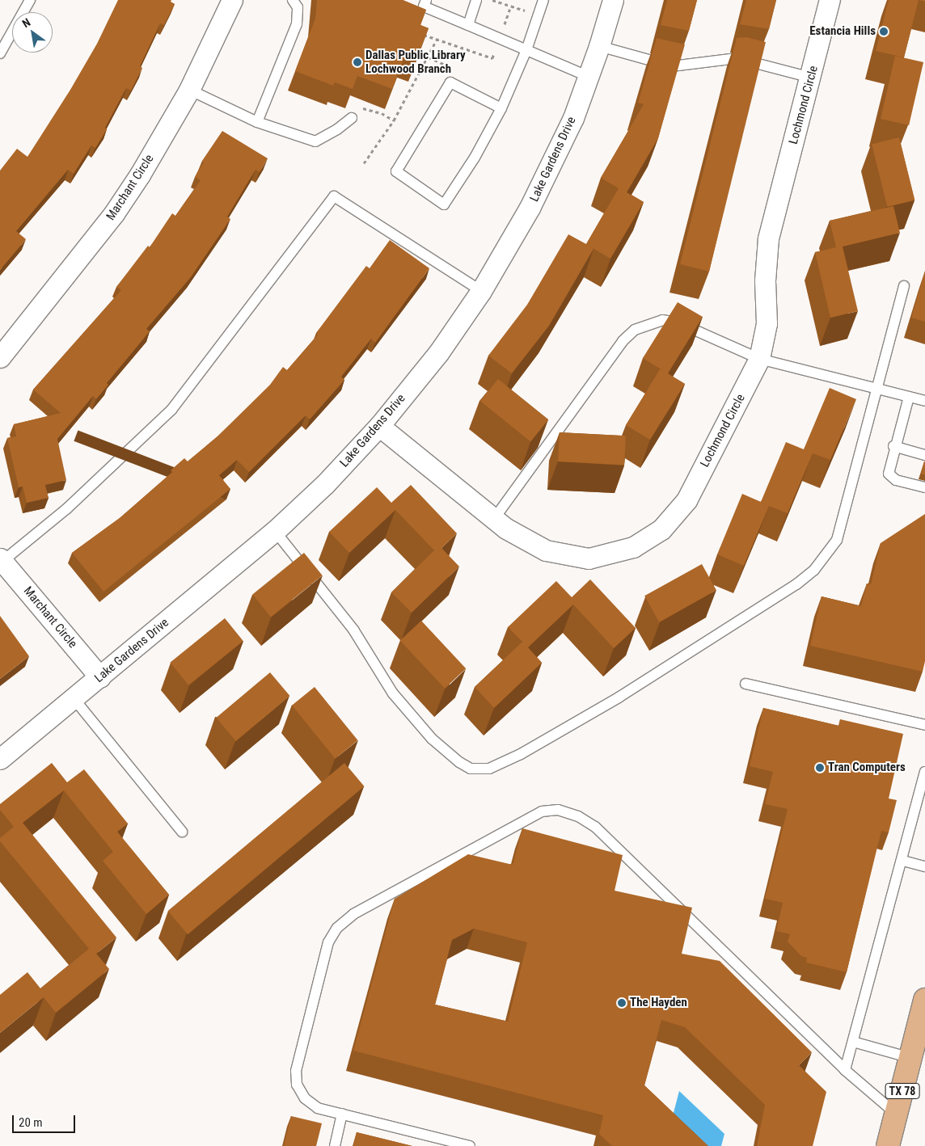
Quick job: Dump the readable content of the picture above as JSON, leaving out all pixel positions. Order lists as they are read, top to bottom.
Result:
{
  "streets": {
    "main road": ["TX 78"],
    "street": ["Lochmond Circle", "Lake Gardens Drive", "Marchant Circle"]
  },
  "crossings": [
    ["Lochmond Circle", "Lake Gardens Drive"],
    ["Lake Gardens Drive", "Marchant Circle"]
  ],
  "places": [
    "Estancia Hills",
    "Dallas Public Library Lochwood Branch",
    "Tran Computers",
    "The Hayden"
  ],
  "scale_bar": "20 m",
  "north": "top left"
}
